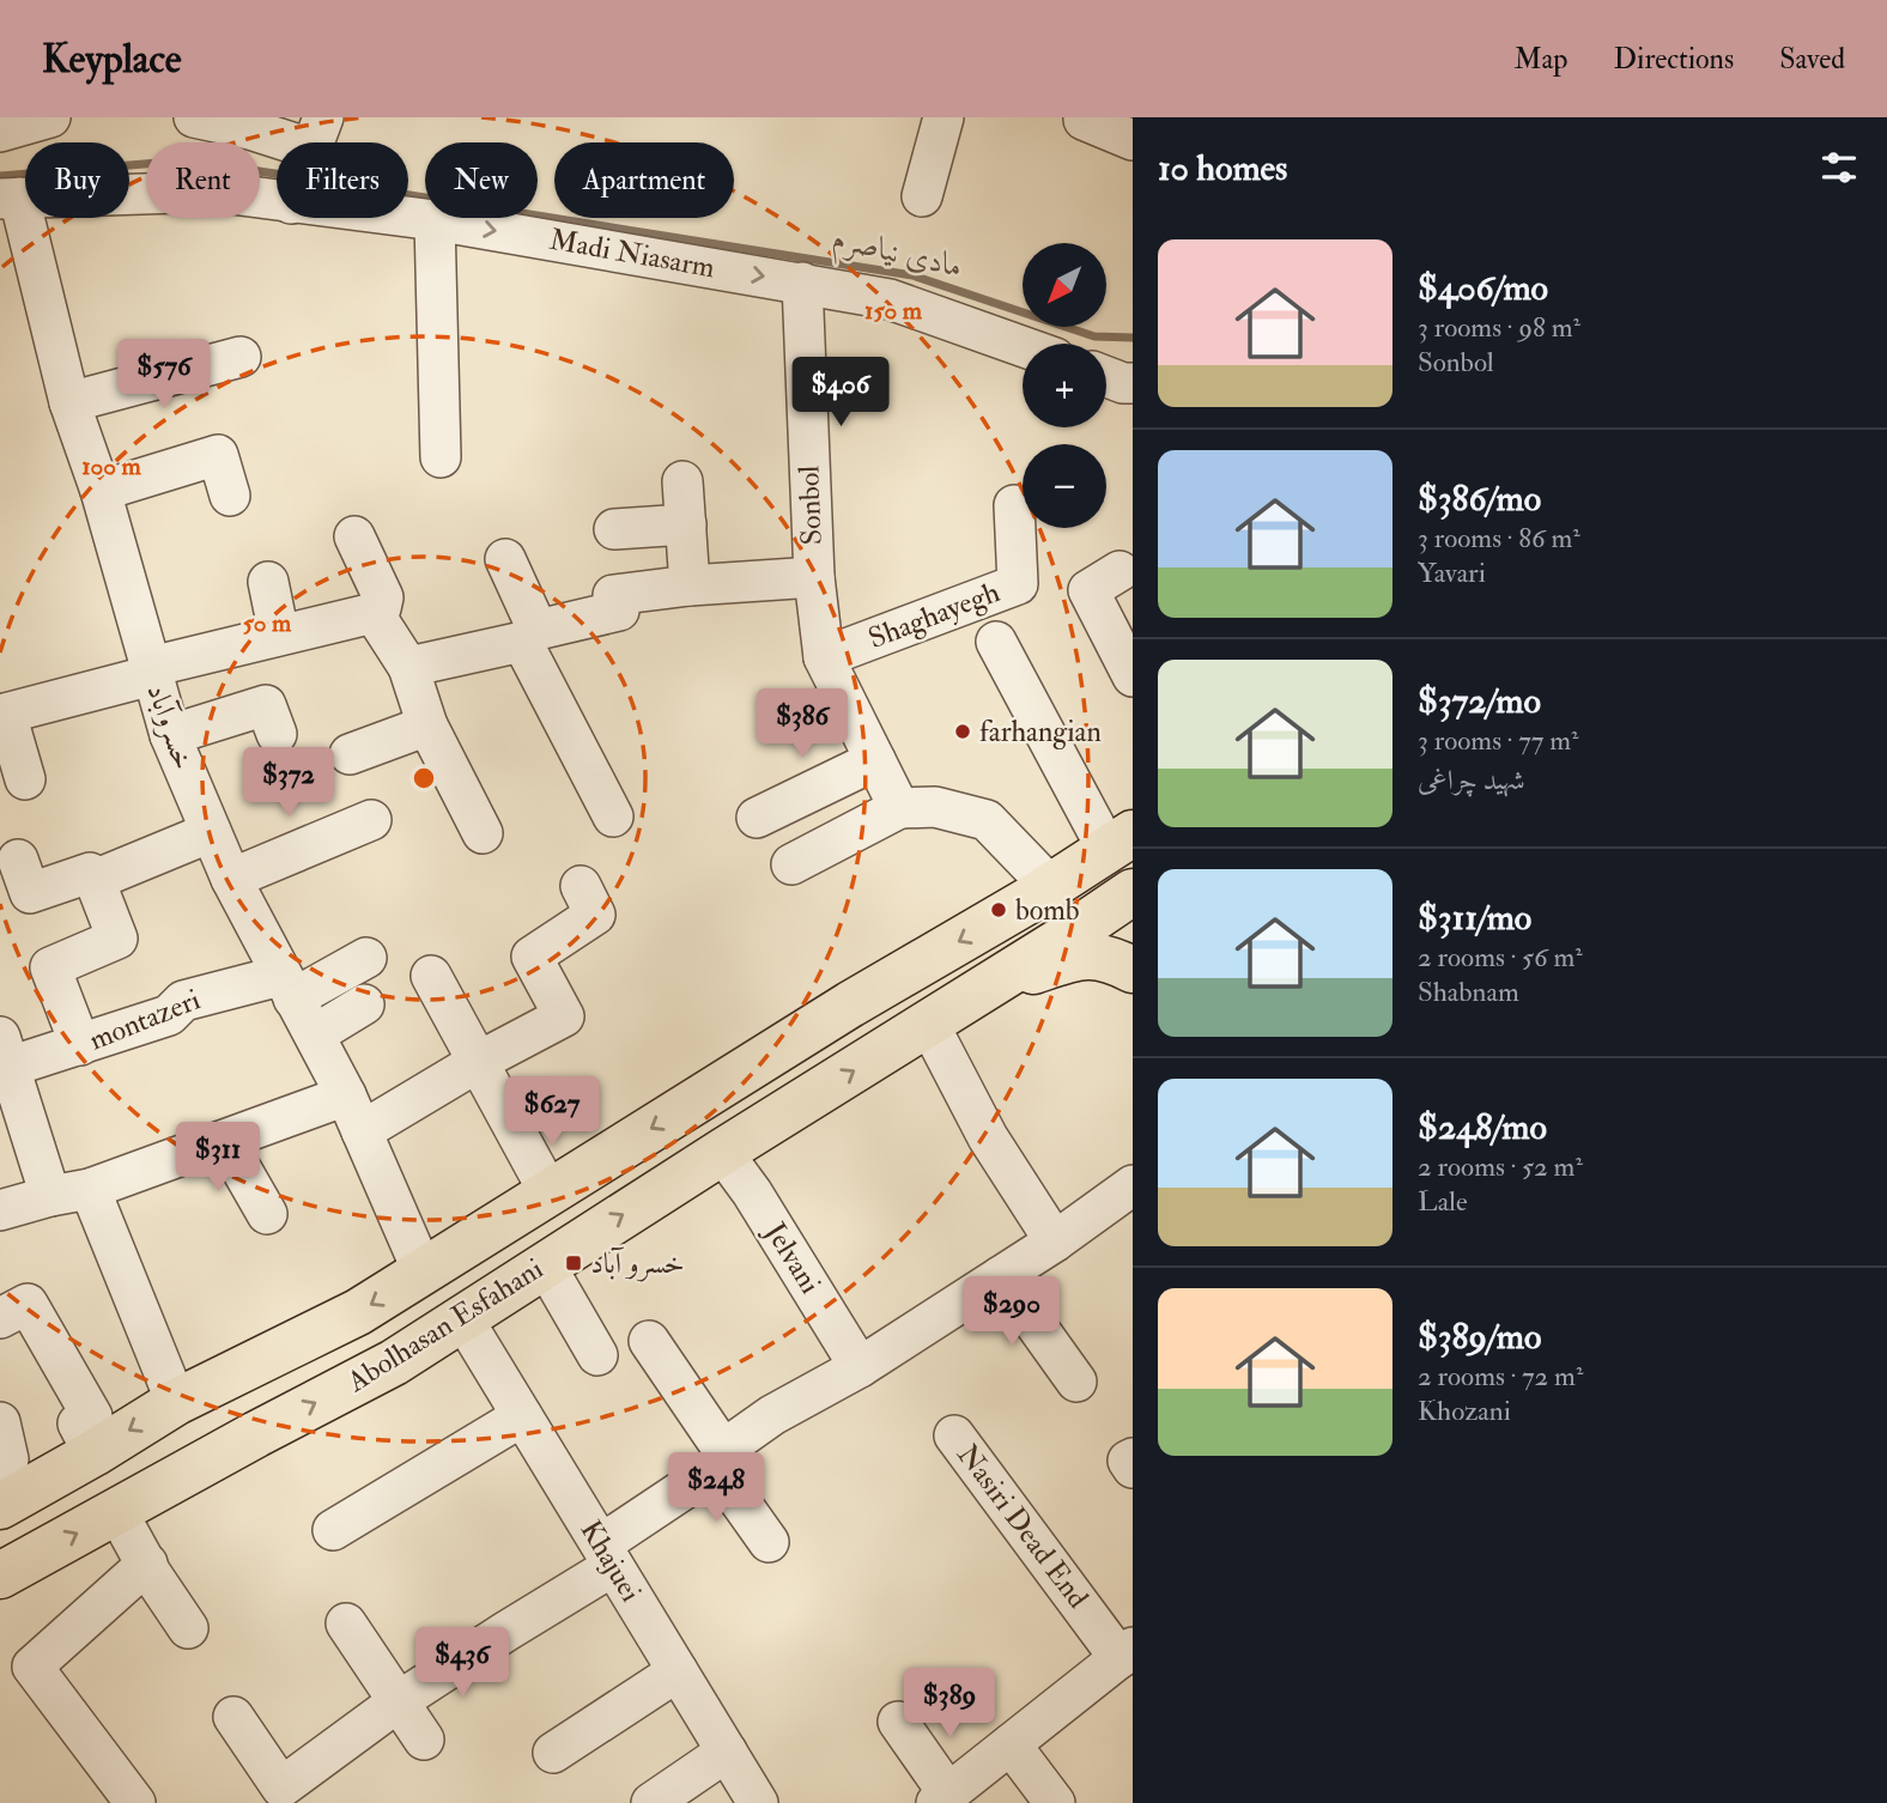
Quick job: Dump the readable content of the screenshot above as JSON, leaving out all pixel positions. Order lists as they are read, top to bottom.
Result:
{
  "streets": {
    "main road": ["Abolhasan Esfahani"],
    "street": [
      "Madi Niasarm",
      "Sonbol",
      "Shaghayegh",
      "خسروآباد",
      "montazeri",
      "Jelvani",
      "Nasiri Dead End",
      "Khajuei"
    ]
  },
  "crossings": [
    ["Madi Niasarm", "Sonbol"],
    ["Madi Niasarm", "خسروآباد"],
    ["Sonbol", "Shaghayegh"],
    ["خسروآباد", "montazeri"],
    ["خسروآباد", "Abolhasan Esfahani"],
    ["Jelvani", "Abolhasan Esfahani"],
    ["Abolhasan Esfahani", "Khajuei"]
  ],
  "water": ["مادی نیاصرم"],
  "places": {
    "other": ["farhangian", "bomb"],
    "transit": ["خسرو آباد"]
  },
  "north": "bottom left",
  "page": {
    "header": "Keyplace",
    "nav": ["Map", "Directions", "Saved"],
    "heading": "10 homes",
    "chip": [
      "Buy",
      "Rent",
      "Filters",
      "New",
      "Apartment"
    ],
    "list": [
      {
        "name": "$406/mo",
        "note": "3 rooms · 98 m² · Sonbol"
      },
      {
        "name": "$386/mo",
        "note": "3 rooms · 86 m² · Yavari"
      },
      {
        "name": "$372/mo",
        "note": "3 rooms · 77 m² · شهید چراغی"
      },
      {
        "name": "$311/mo",
        "note": "2 rooms · 56 m² · Shabnam"
      },
      {
        "name": "$248/mo",
        "note": "2 rooms · 52 m² · Lale"
      },
      {
        "name": "$389/mo",
        "note": "2 rooms · 72 m² · Khozani"
      }
    ],
    "map_buttons": ["+", "−"],
    "price": [
      "$576",
      "$406",
      "$386",
      "$372",
      "$627",
      "$311",
      "$290",
      "$248",
      "$436",
      "$389"
    ]
  },
  "rings": ["150 m", "100 m", "50 m"]
}
